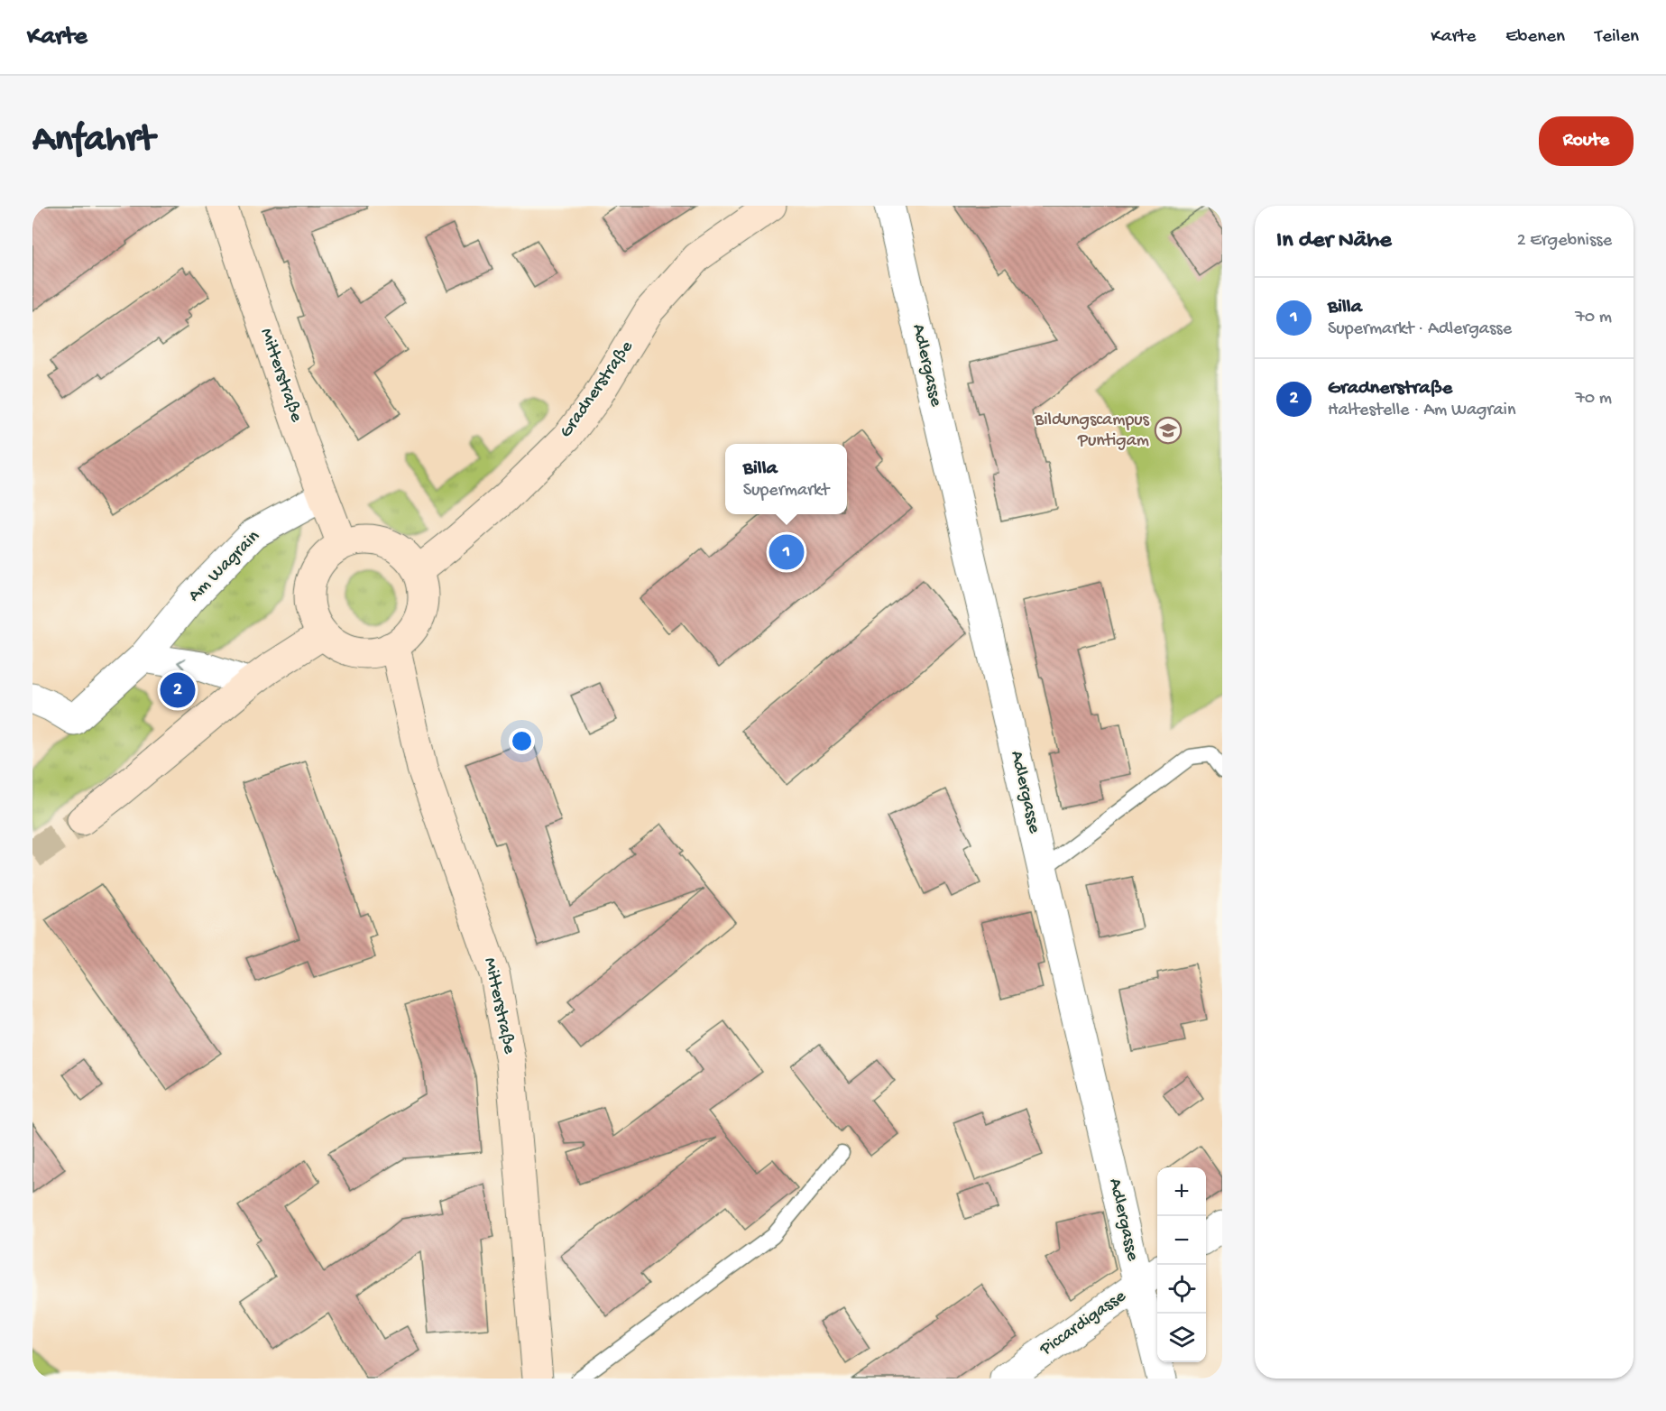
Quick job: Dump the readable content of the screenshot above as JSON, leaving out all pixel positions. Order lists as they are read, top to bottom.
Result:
{
  "streets": {
    "main road": ["Mitterstraße", "Gradnerstraße"],
    "street": ["Adlergasse", "Am Wagrain", "Piccardigasse"]
  },
  "crossings": [
    ["Adlergasse", "Piccardigasse"],
    ["Mitterstraße", "Gradnerstraße"],
    ["Mitterstraße", "Am Wagrain"]
  ],
  "places": {
    "school or university": ["Bildungscampus Puntigam"]
  },
  "page": {
    "header": "Karte",
    "nav": ["Karte", "Ebenen", "Teilen"],
    "buttons": "Route",
    "title": "Anfahrt",
    "heading": ["In der Nähe", "2 Ergebnisse"],
    "list": [
      {
        "mark": "1",
        "name": "Billa",
        "note": "Supermarkt · Adlergasse",
        "value": "70 m"
      },
      {
        "mark": "2",
        "name": "Gradnerstraße",
        "note": "Haltestelle · Am Wagrain",
        "value": "70 m"
      }
    ],
    "popup": ["Billa", "Supermarkt"],
    "pins": ["1", "2"],
    "map_buttons": ["+", "−"]
  }
}
